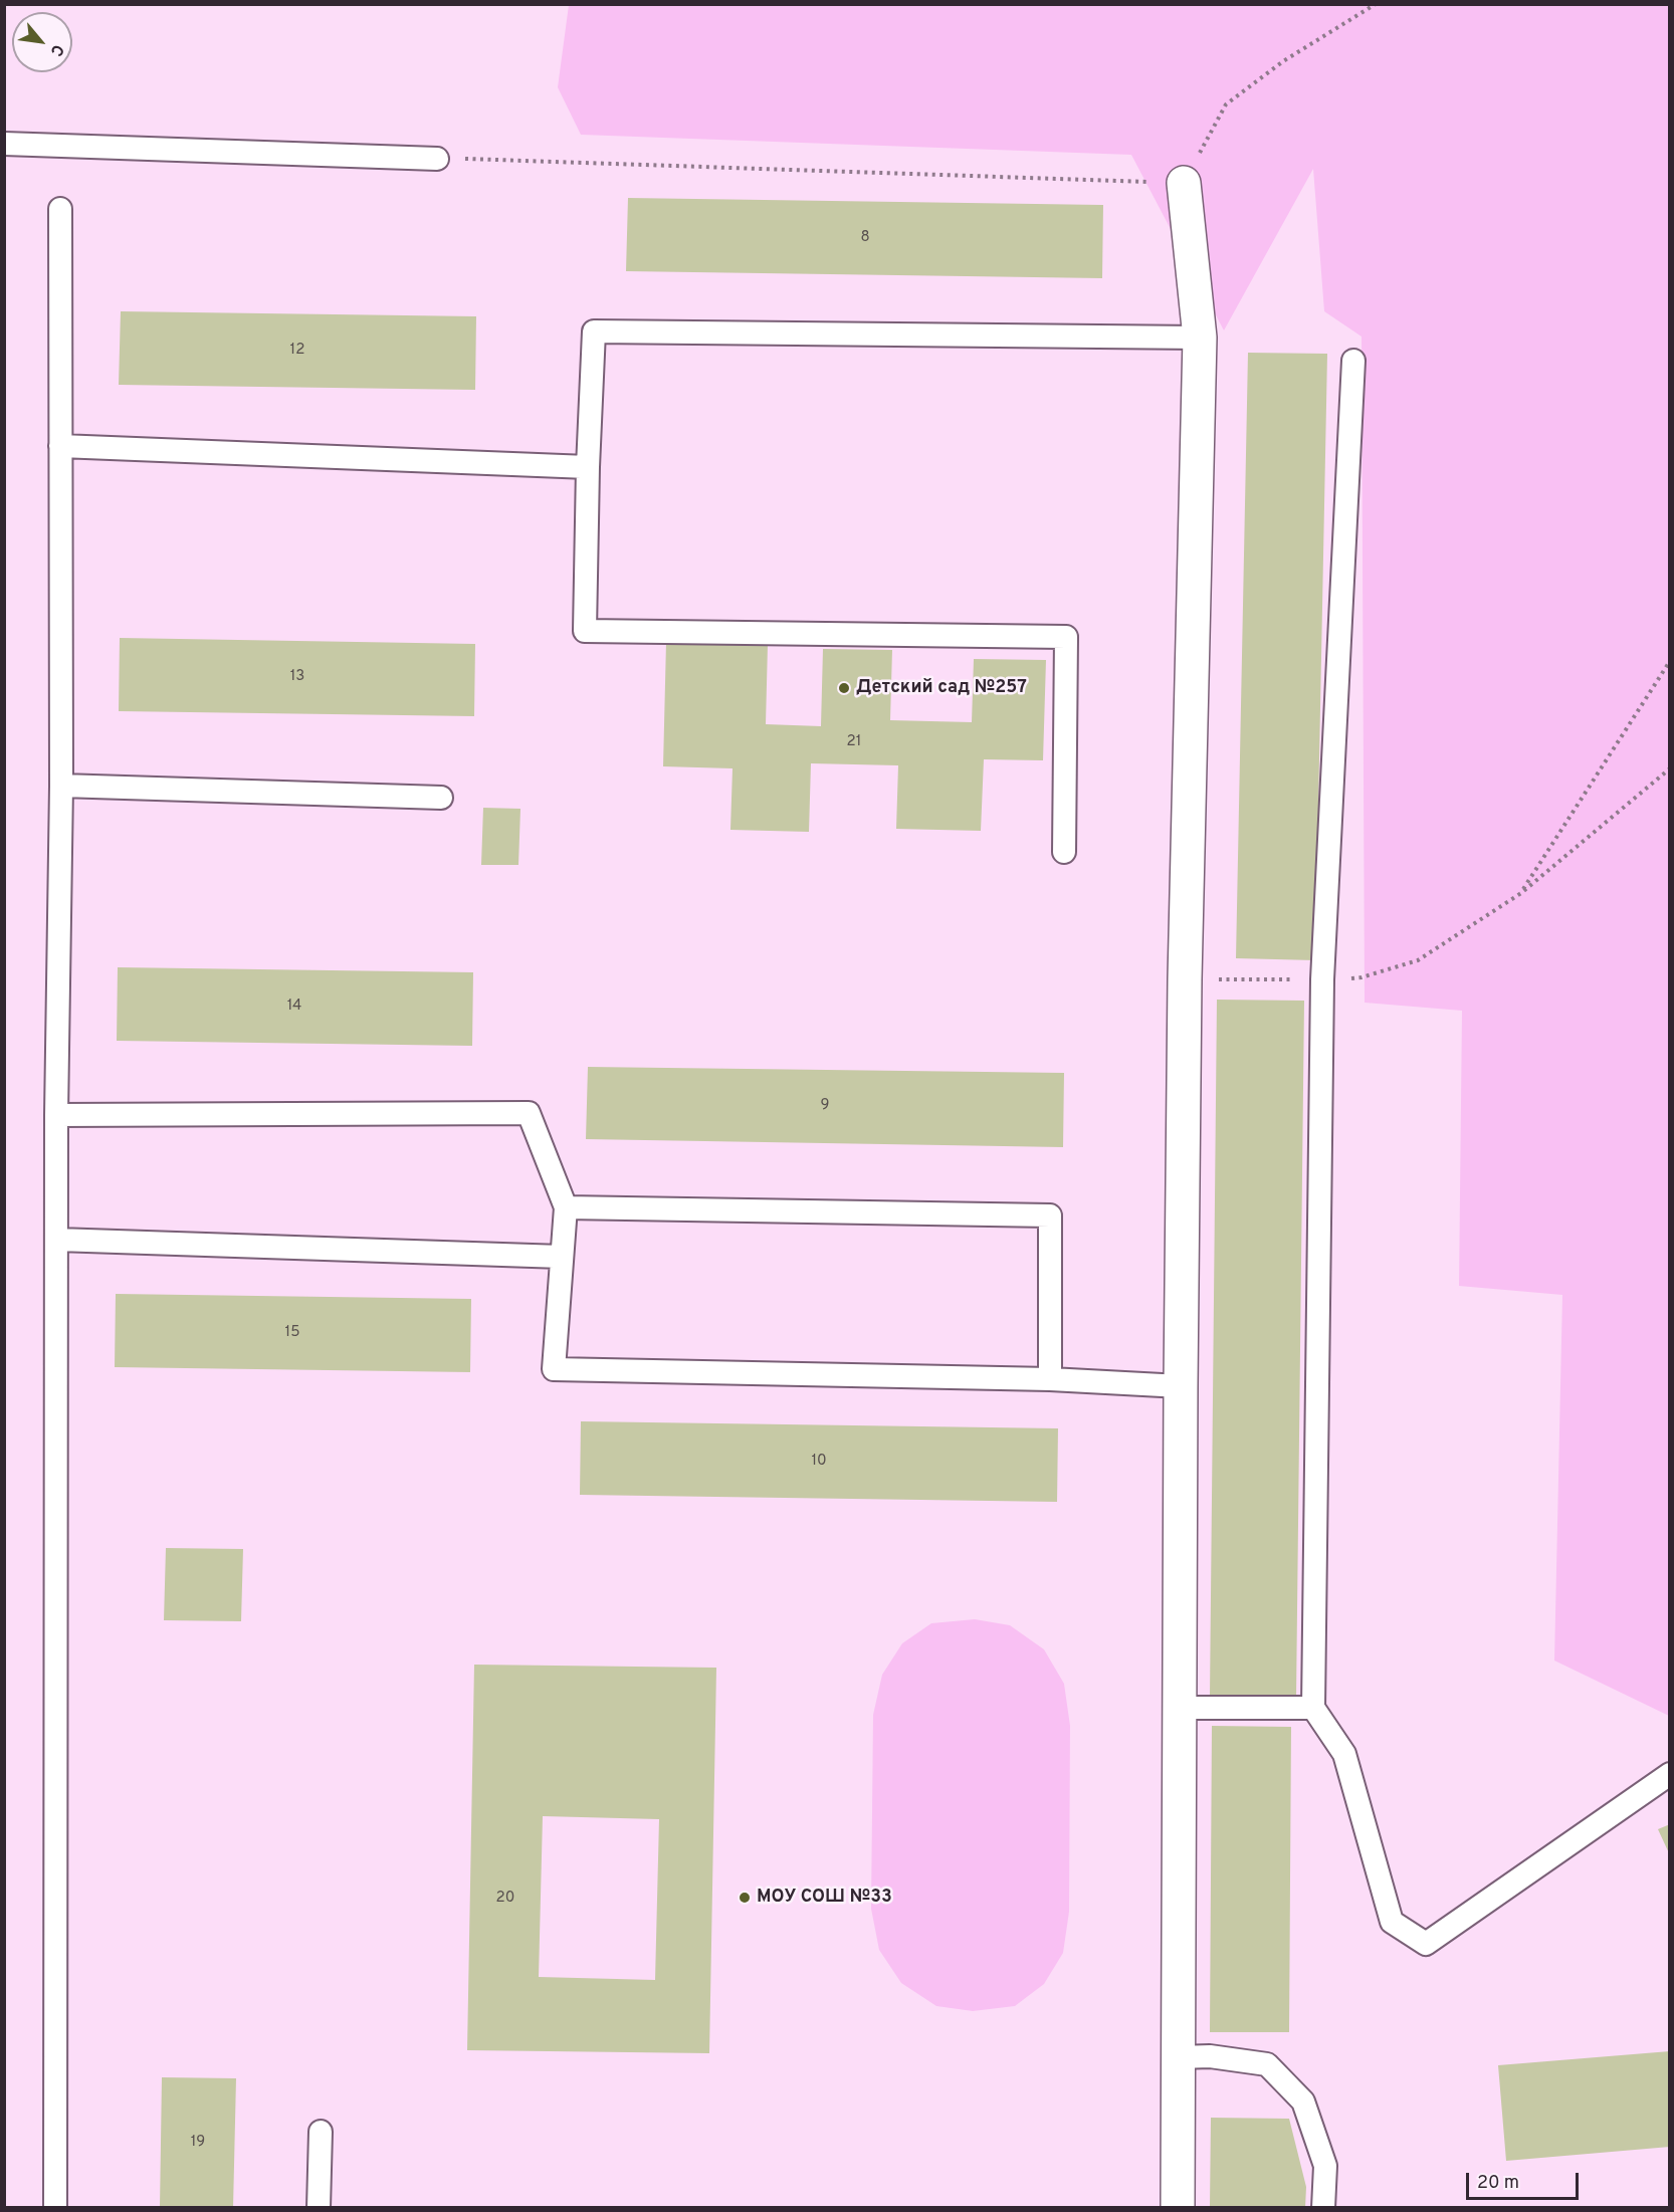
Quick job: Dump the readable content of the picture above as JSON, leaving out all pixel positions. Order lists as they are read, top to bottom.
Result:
{
  "places": ["Детский сад №257", "МОУ СОШ №33"],
  "house_numbers": [
    "8",
    "12",
    "13",
    "21",
    "14",
    "9",
    "15",
    "10",
    "20",
    "19"
  ],
  "scale_bar": "20 m",
  "north": "bottom right"
}
